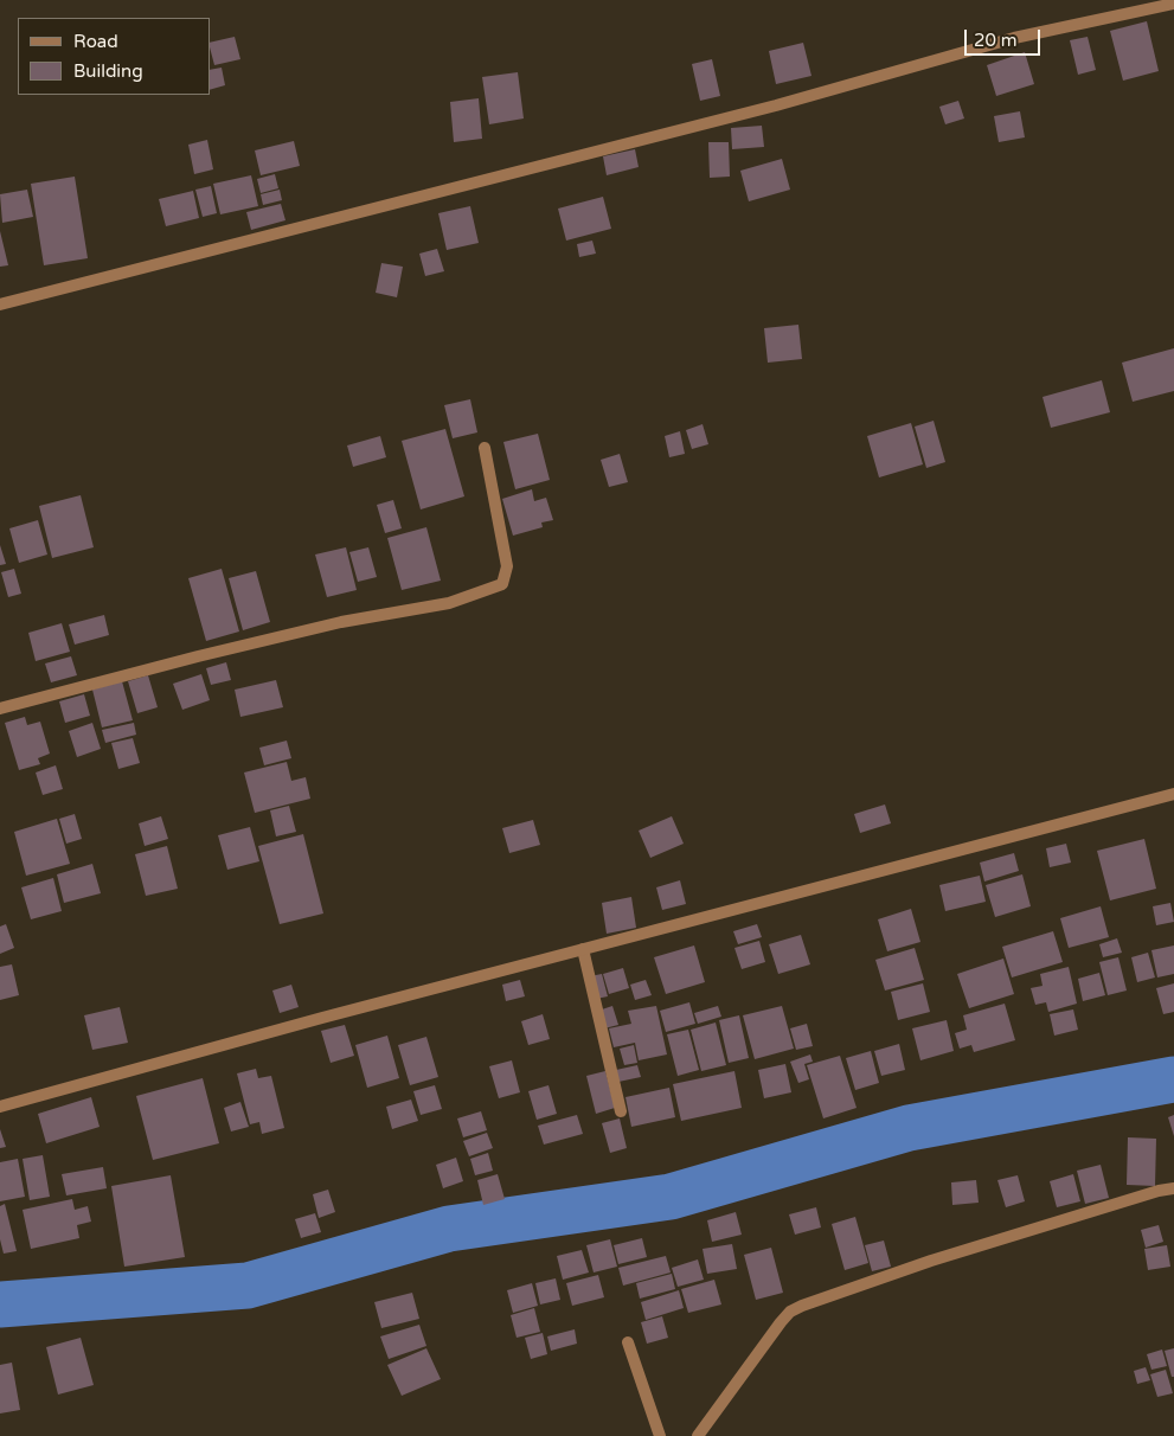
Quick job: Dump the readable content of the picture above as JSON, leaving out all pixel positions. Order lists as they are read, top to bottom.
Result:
{
  "legend": ["Road", "Building"],
  "scale_bar": "20 m"
}
